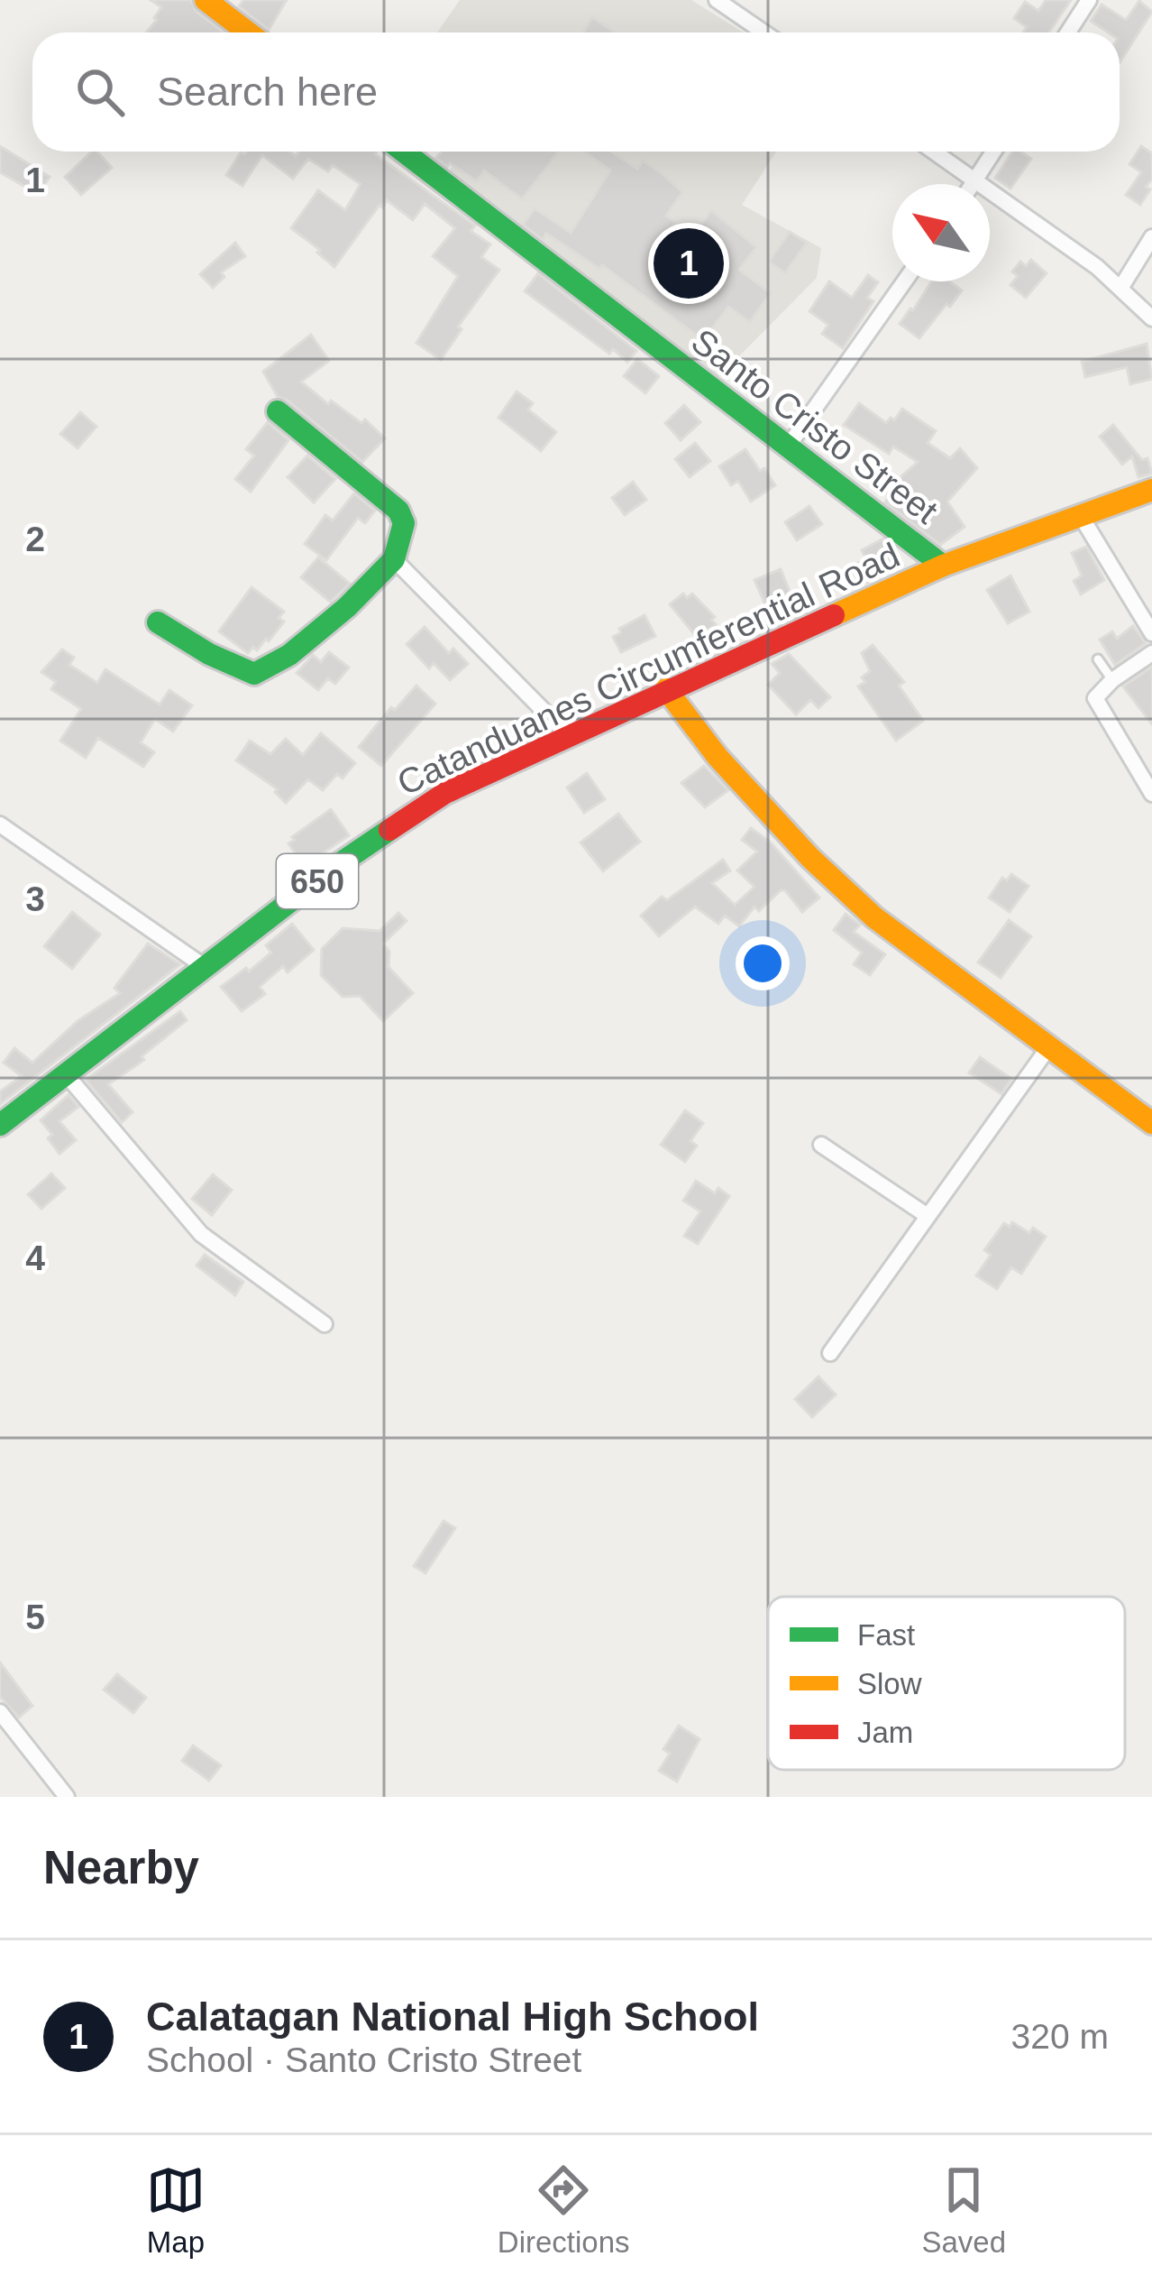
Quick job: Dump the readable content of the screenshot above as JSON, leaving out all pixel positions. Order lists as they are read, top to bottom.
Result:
{
  "streets": {
    "street": ["Santo Cristo Street", "Catanduanes Circumferential Road", "650"]
  },
  "crossings": [
    ["Santo Cristo Street", "Catanduanes Circumferential Road"]
  ],
  "legend": ["Fast", "Slow", "Jam"],
  "north": "top left",
  "page": {
    "search": "Search here",
    "pins": "1",
    "heading": "Nearby",
    "list": [
      {
        "mark": "1",
        "name": "Calatagan National High School",
        "note": "School · Santo Cristo Street",
        "value": "320 m"
      }
    ],
    "nav": ["Map", "Directions", "Saved"]
  },
  "grid": {
    "rows": [
      "1",
      "2",
      "3",
      "4",
      "5"
    ]
  }
}
